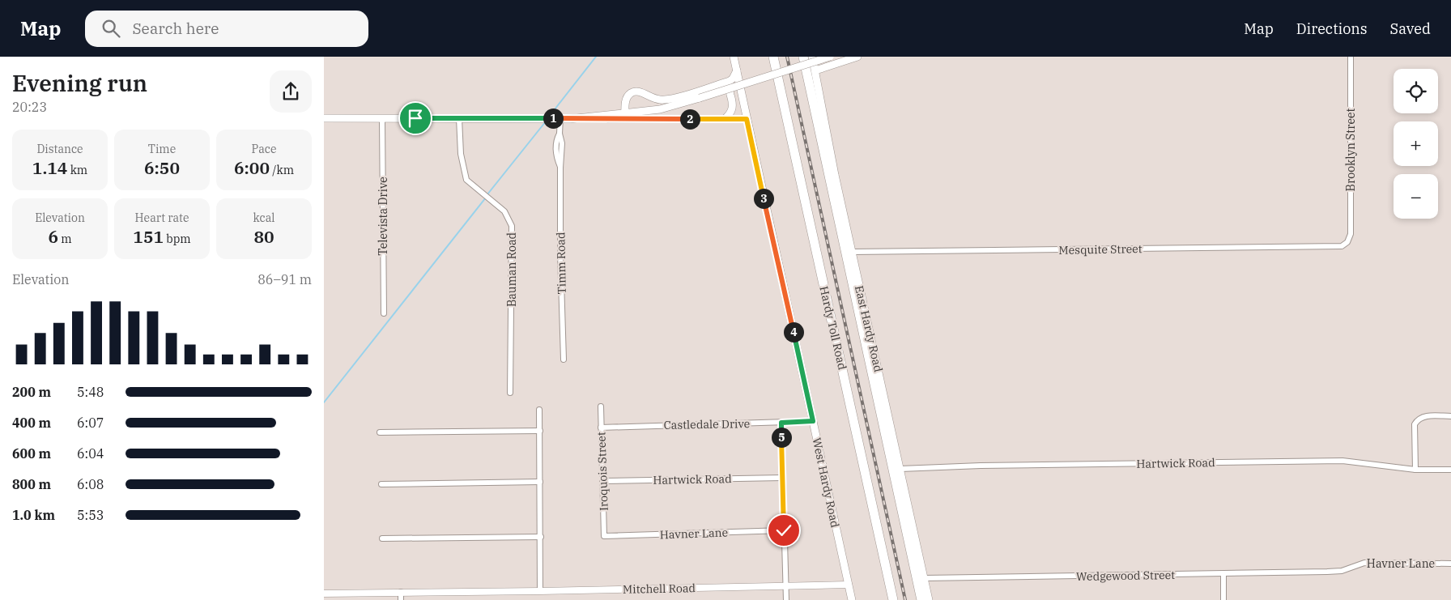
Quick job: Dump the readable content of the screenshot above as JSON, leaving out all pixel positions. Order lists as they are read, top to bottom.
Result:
{
  "streets": {
    "highway": ["Hardy Toll Road"],
    "main road": ["East Hardy Road", "West Hardy Road"],
    "street": [
      "Brooklyn Street",
      "Televista Drive",
      "Mesquite Street",
      "Timm Road",
      "Bauman Road",
      "Castledale Drive",
      "Hartwick Road",
      "Iroquois Street",
      "Havner Lane",
      "Wedgewood Street",
      "Mitchell Road"
    ]
  },
  "crossings": [
    ["Brooklyn Street", "Mesquite Street"],
    ["Mesquite Street", "East Hardy Road"],
    ["East Hardy Road", "Hartwick Road"],
    ["East Hardy Road", "Wedgewood Street"],
    ["Castledale Drive", "Iroquois Street"],
    ["Castledale Drive", "West Hardy Road"],
    ["Hartwick Road", "Iroquois Street"],
    ["Iroquois Street", "Havner Lane"],
    ["West Hardy Road", "Mitchell Road"],
    ["Havner Lane", "Wedgewood Street"]
  ],
  "page": {
    "header": "Map",
    "search": "Search here",
    "nav": ["Map", "Directions", "Saved"],
    "heading": ["Evening run", "20:23"],
    "map_buttons": ["+", "−"],
    "pins": [
      "1",
      "2",
      "3",
      "4",
      "5"
    ],
    "stats": [
      ["Distance", "1.14 km"],
      ["Time", "6:50"],
      ["Pace", "6:00 /km"],
      ["Elevation", "6 m"],
      ["Heart rate", "151 bpm"],
      ["kcal", "80"]
    ],
    "chart": ["Elevation", "86–91 m"],
    "list": [
      {
        "name": "200 m",
        "note": "5:48"
      },
      {
        "name": "400 m",
        "note": "6:07"
      },
      {
        "name": "600 m",
        "note": "6:04"
      },
      {
        "name": "800 m",
        "note": "6:08"
      },
      {
        "name": "1.0 km",
        "note": "5:53"
      }
    ]
  }
}
